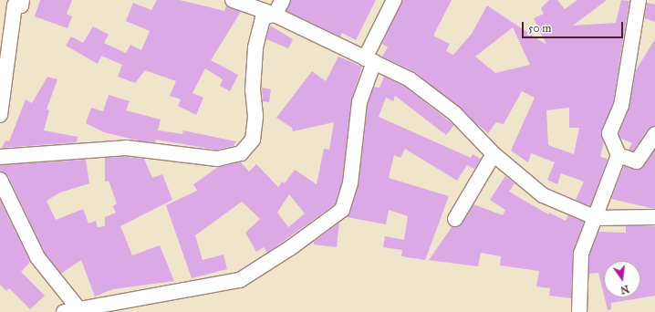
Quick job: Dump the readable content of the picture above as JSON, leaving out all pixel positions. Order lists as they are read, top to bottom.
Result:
{
  "scale_bar": "50 m",
  "north": "bottom"
}
